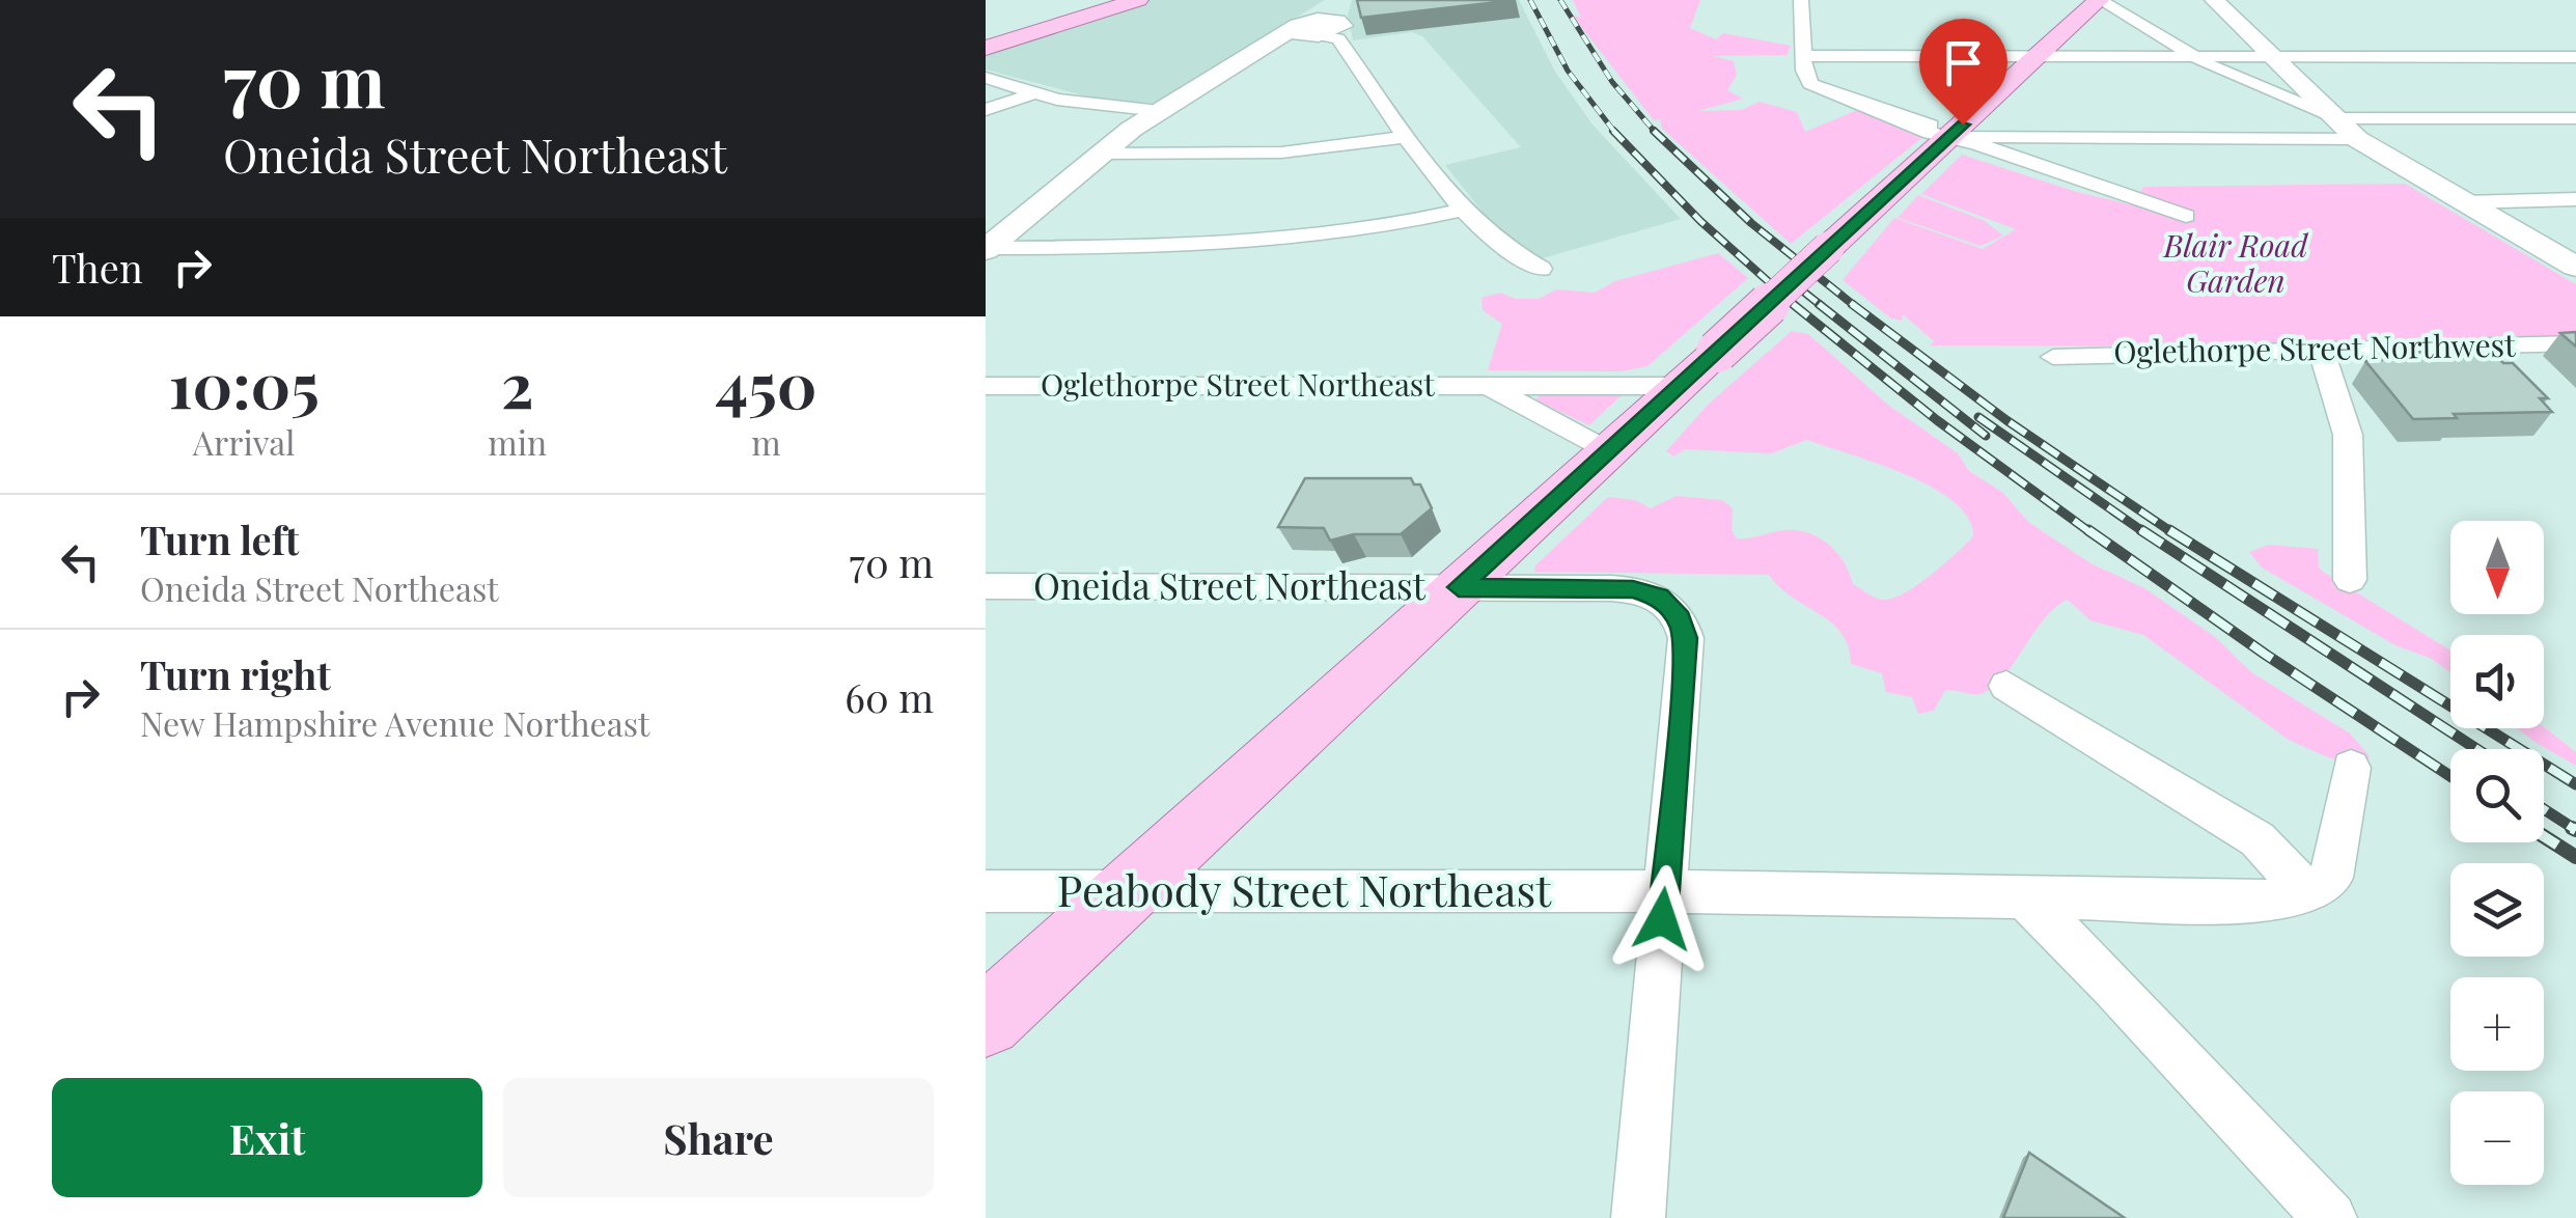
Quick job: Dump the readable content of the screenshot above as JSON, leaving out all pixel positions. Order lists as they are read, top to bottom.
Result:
{
  "streets": {
    "street": [
      "Oglethorpe Street Northwest",
      "Oglethorpe Street Northeast",
      "Oneida Street Northeast",
      "Peabody Street Northeast"
    ]
  },
  "crossings": [
    ["Oneida Street Northeast", "Peabody Street Northeast"]
  ],
  "parks": ["Blair Road Garden"],
  "north": "bottom",
  "page": {
    "turn": ["70 m", "Oneida Street Northeast"],
    "then": "Then",
    "eta": [
      "10:05",
      "Arrival",
      "2",
      "min",
      "450",
      "m"
    ],
    "list": [
      {
        "name": "Turn left",
        "note": "Oneida Street Northeast",
        "value": "70 m"
      },
      {
        "name": "Turn right",
        "note": "New Hampshire Avenue Northeast",
        "value": "60 m"
      }
    ],
    "map_buttons": ["+", "−"],
    "buttons": ["Exit", "Share"]
  }
}
